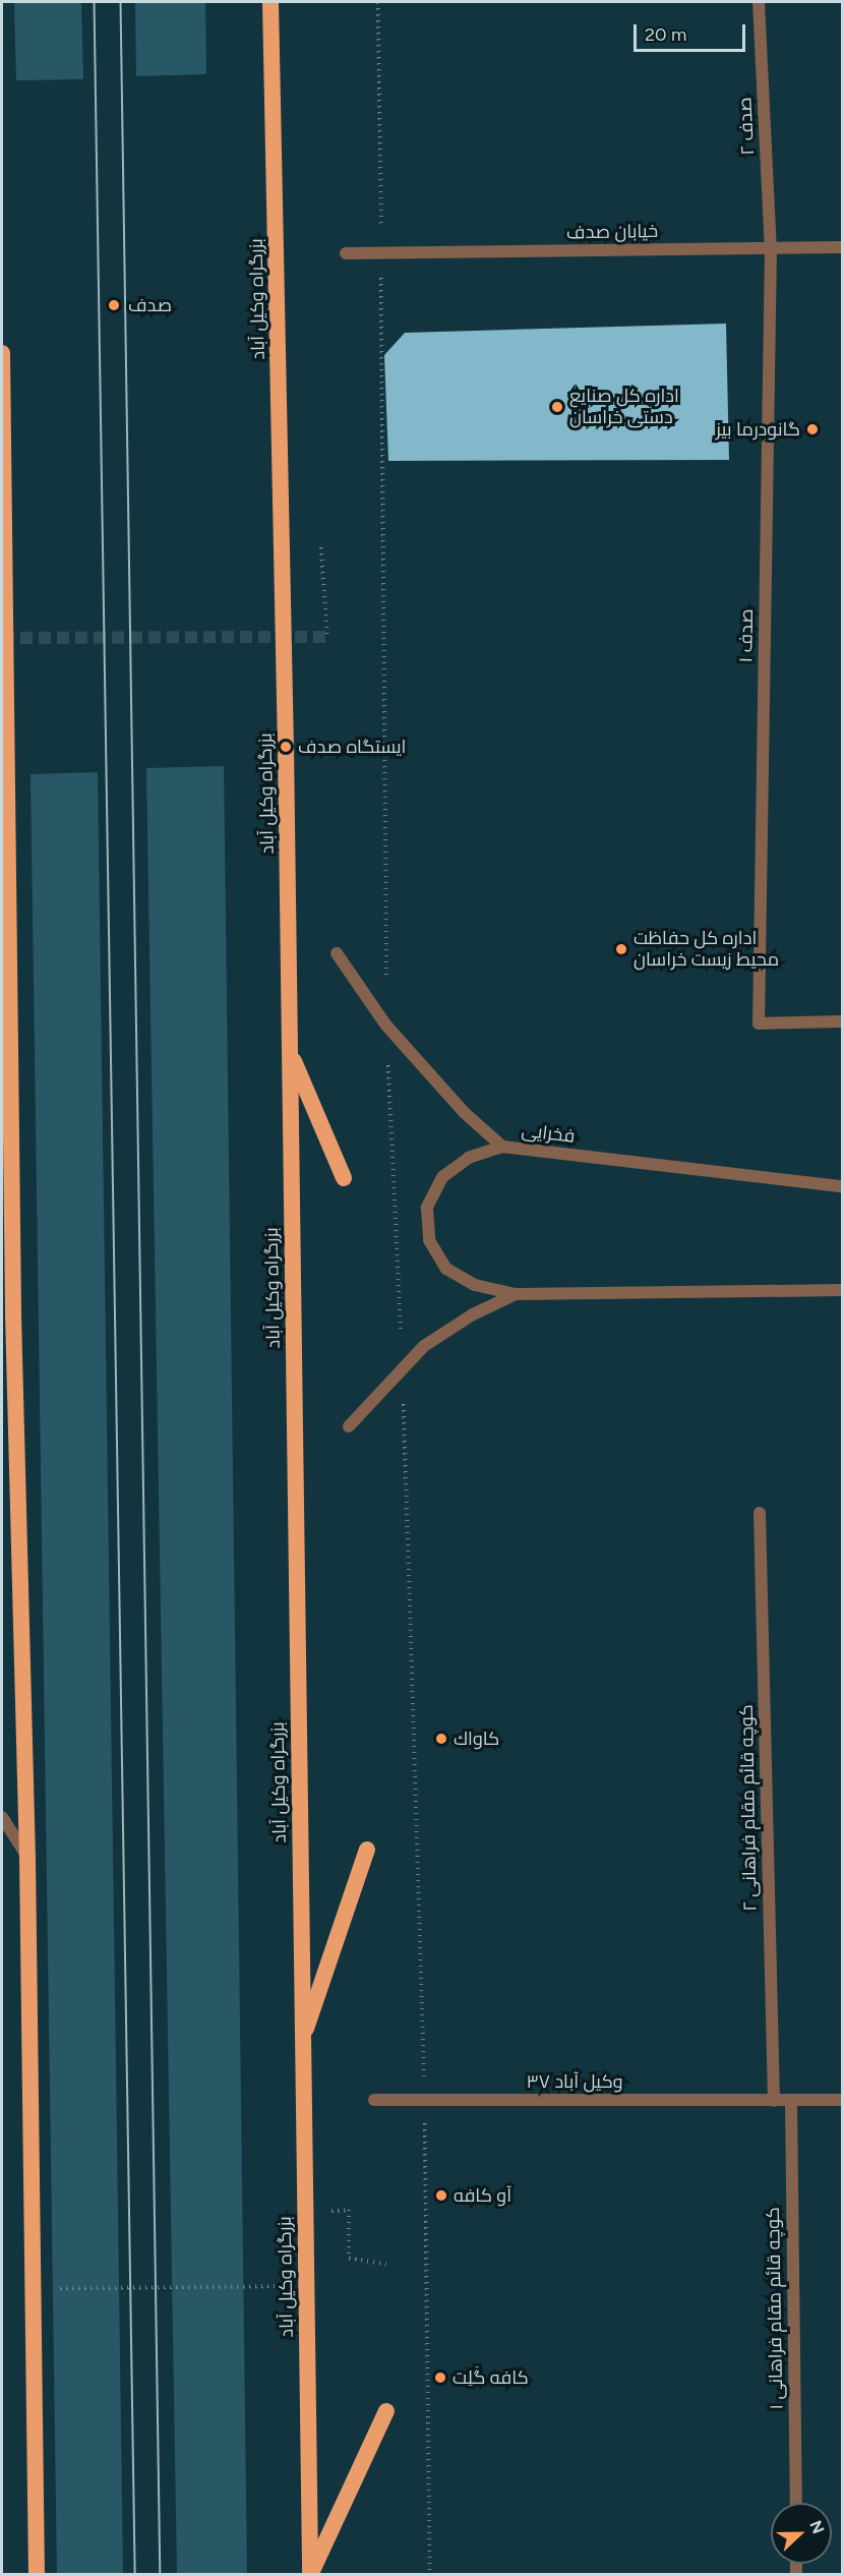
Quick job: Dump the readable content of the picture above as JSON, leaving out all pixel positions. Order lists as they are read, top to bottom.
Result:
{
  "streets": {
    "highway": ["بزرگراه وکیل آباد"],
    "street": [
      "صدف ۲",
      "خیابان صدف",
      "صدف ۱",
      "فخرایی",
      "کوچه قائم مقام فراهانی ۲",
      "۳۷ وکیل آباد",
      "کوچه قائم مقام فراهانی ۱"
    ]
  },
  "crossings": [
    ["صدف ۲", "خیابان صدف"],
    ["صدف ۲", "صدف ۱"],
    ["خیابان صدف", "صدف ۱"],
    ["کوچه قائم مقام فراهانی ۲", "۳۷ وکیل آباد"],
    ["۳۷ وکیل آباد", "کوچه قائم مقام فراهانی ۱"]
  ],
  "places": [
    "صدف",
    "اداره کل صنایع دستی خراسان",
    "گانودرما بیز",
    "ایستگاه صدف",
    "اداره کل حفاظت محیط زیست خراسان",
    "كاواك",
    "آو کافه",
    "کافه گَلِت"
  ],
  "scale_bar": "20 m",
  "north": "right"
}
